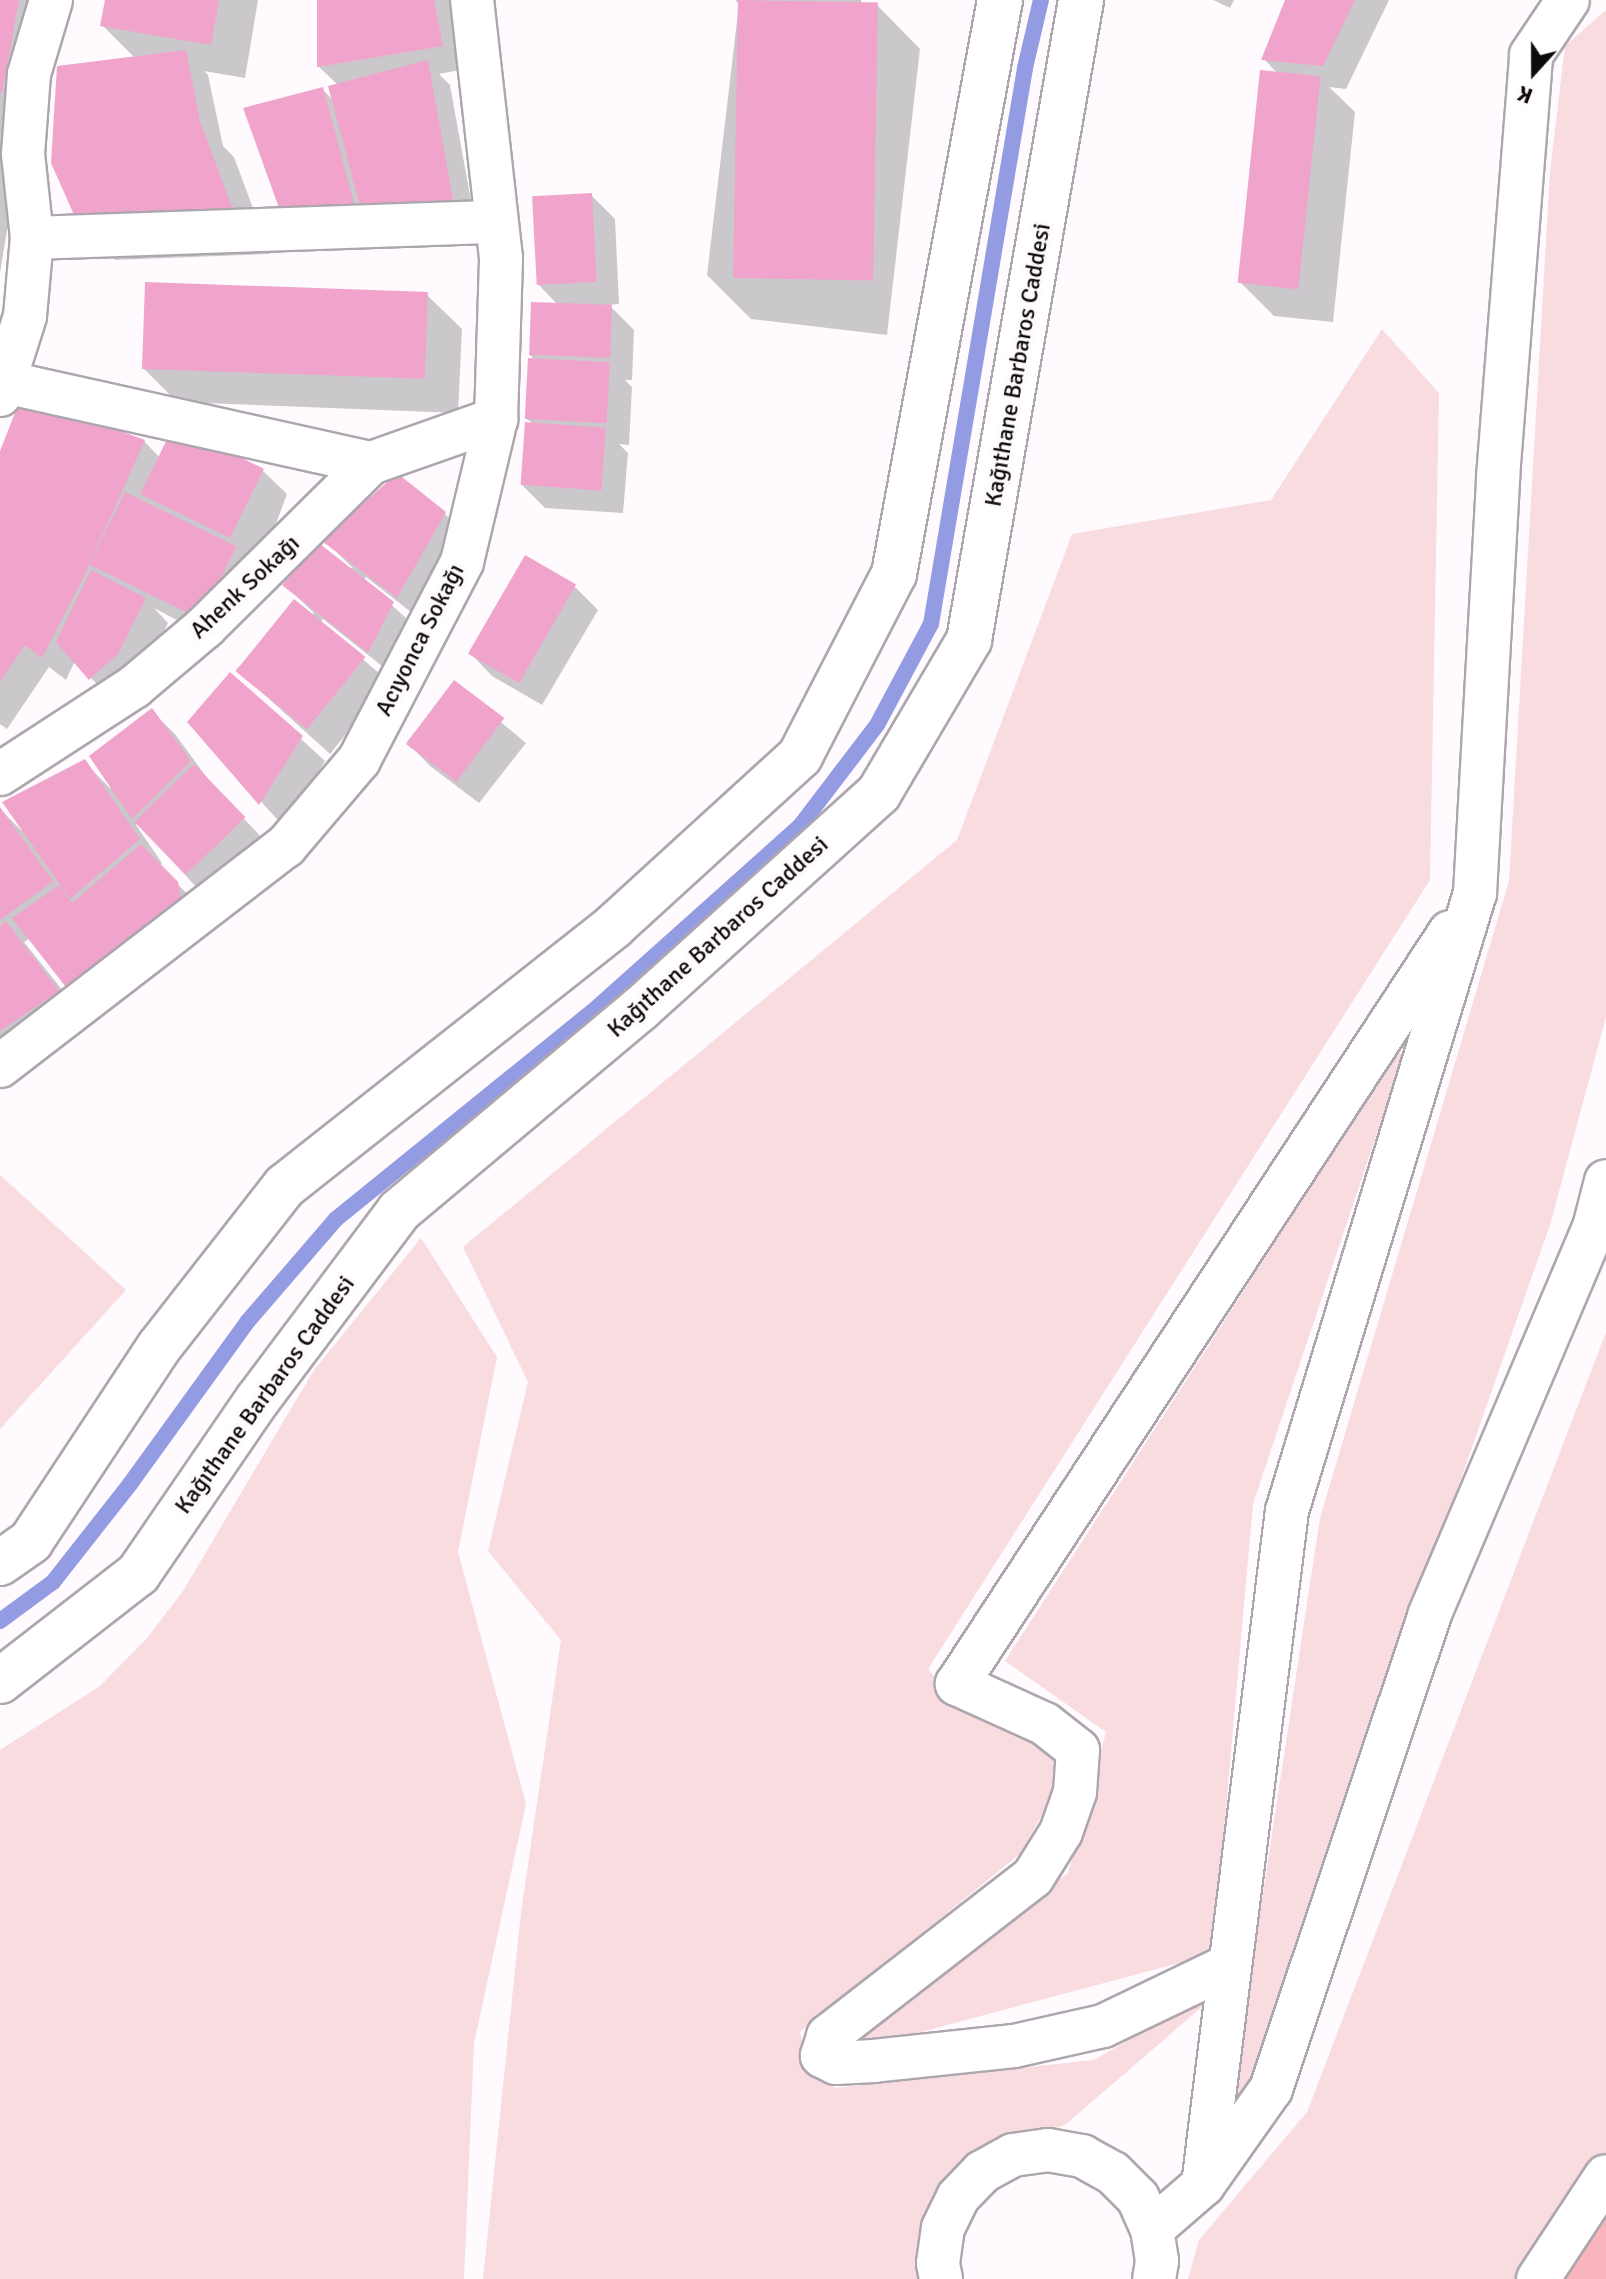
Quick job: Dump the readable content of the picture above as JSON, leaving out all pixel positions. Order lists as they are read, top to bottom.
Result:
{
  "streets": {
    "main road": ["Kağıthane Barbaros Caddesi"],
    "street": ["Ahenk Sokağı", "Acıyonca Sokağı"]
  },
  "crossings": [
    ["Ahenk Sokağı", "Acıyonca Sokağı"]
  ],
  "north": "bottom"
}
